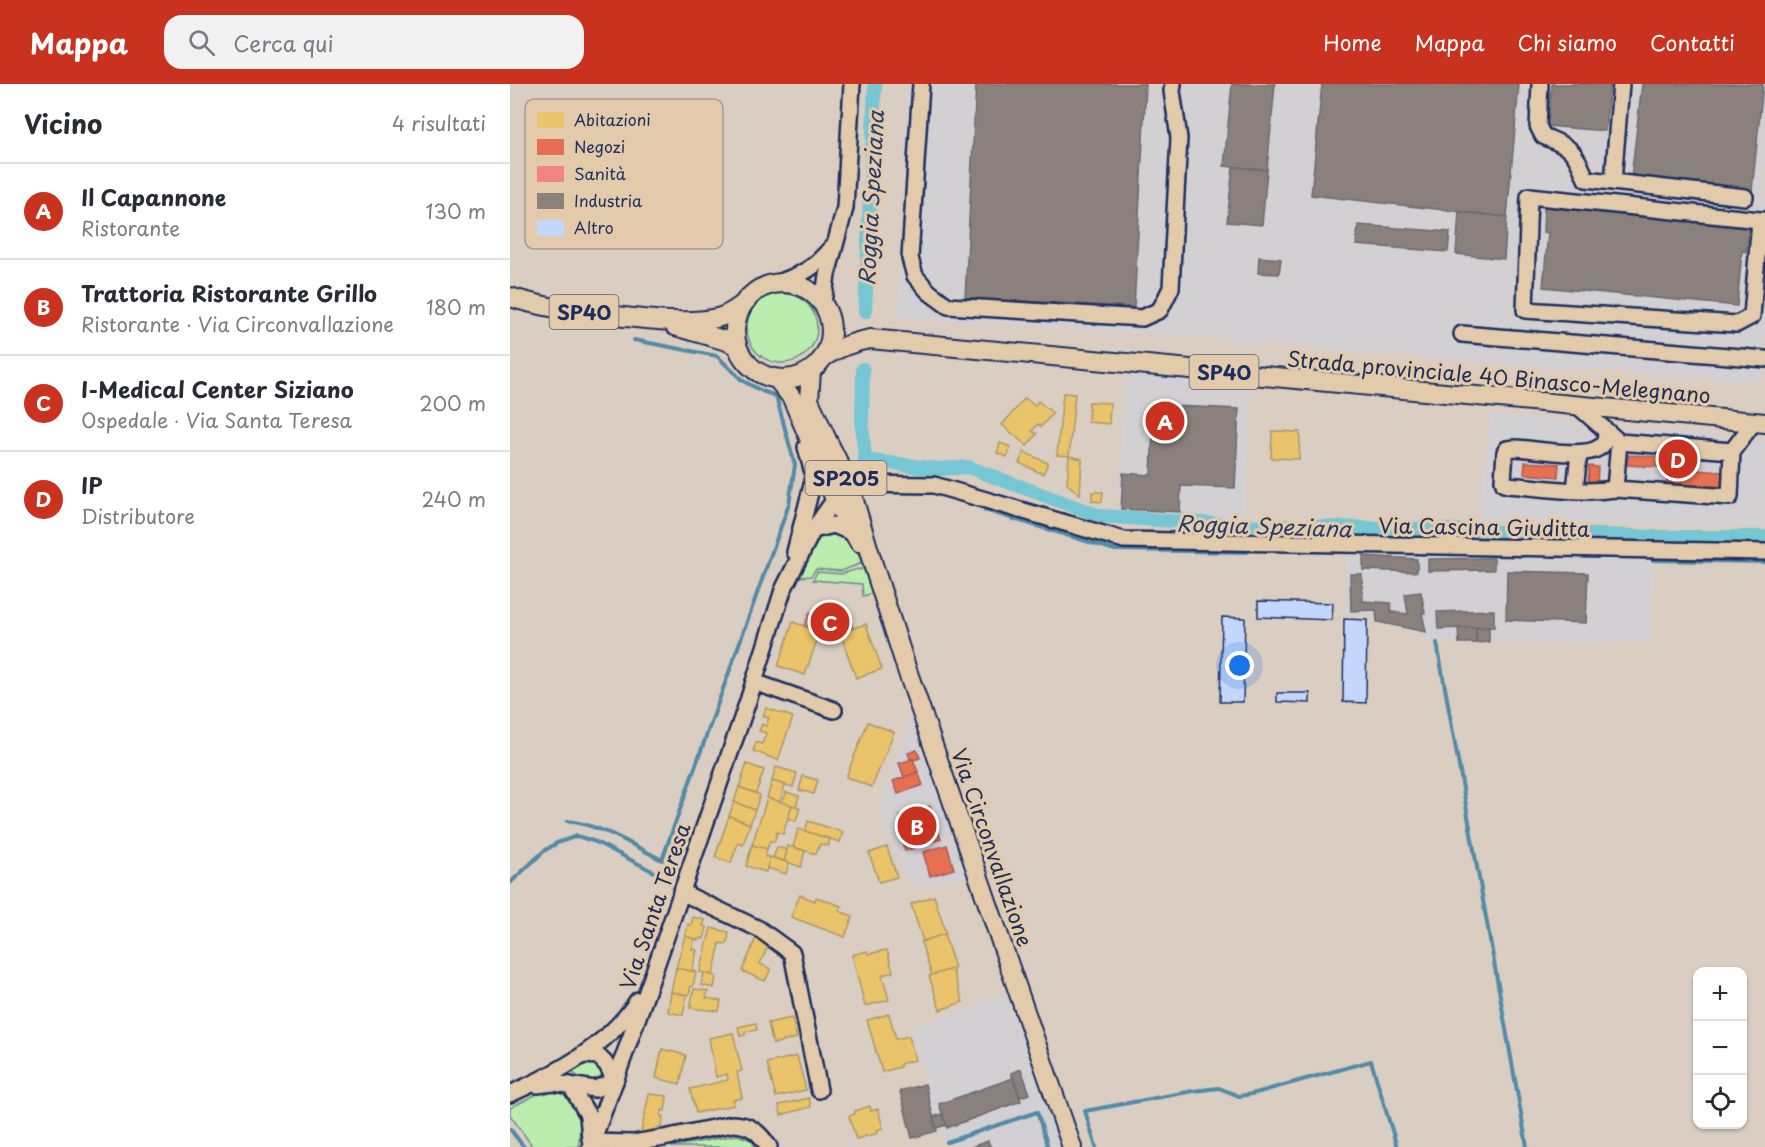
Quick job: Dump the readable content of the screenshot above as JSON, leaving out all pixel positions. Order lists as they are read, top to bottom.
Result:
{
  "streets": {
    "main road": [
      "SP40",
      "Strada provinciale 40 Binasco-Melegnano",
      "SP205",
      "Via Circonvallazione"
    ],
    "street": ["Via Cascina Giuditta", "Via Santa Teresa"]
  },
  "crossings": [
    ["SP40", "Strada provinciale 40 Binasco-Melegnano"],
    ["SP40", "SP205"],
    ["Strada provinciale 40 Binasco-Melegnano", "SP205"],
    ["SP205", "Via Cascina Giuditta"],
    ["SP205", "Via Circonvallazione"]
  ],
  "water": ["Roggia Speziana"],
  "legend": [
    "Abitazioni",
    "Negozi",
    "Sanità",
    "Industria",
    "Altro"
  ],
  "page": {
    "header": "Mappa",
    "search": "Cerca qui",
    "nav": [
      "Home",
      "Mappa",
      "Chi siamo",
      "Contatti"
    ],
    "heading": ["Vicino", "4 risultati"],
    "list": [
      {
        "mark": "A",
        "name": "Il Capannone",
        "note": "Ristorante",
        "value": "130 m"
      },
      {
        "mark": "B",
        "name": "Trattoria Ristorante Grillo",
        "note": "Ristorante · Via Circonvallazione",
        "value": "180 m"
      },
      {
        "mark": "C",
        "name": "I-Medical Center Siziano",
        "note": "Ospedale · Via Santa Teresa",
        "value": "200 m"
      },
      {
        "mark": "D",
        "name": "IP",
        "note": "Distributore",
        "value": "240 m"
      }
    ],
    "pins": [
      "A",
      "D",
      "C",
      "B"
    ],
    "map_buttons": ["+", "−"]
  }
}
